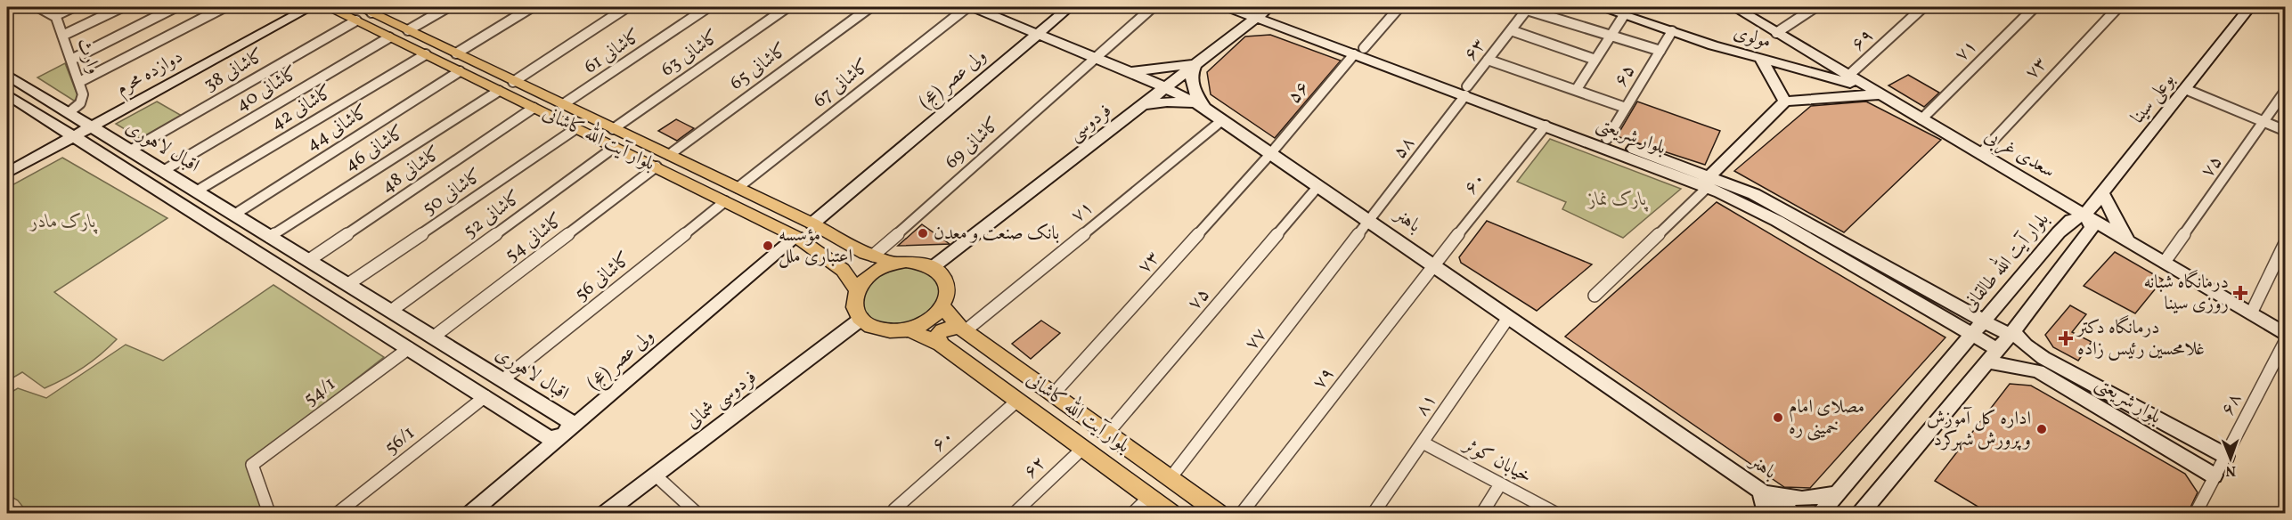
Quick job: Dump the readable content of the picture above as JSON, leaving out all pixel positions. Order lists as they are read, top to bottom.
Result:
{
  "streets": {
    "main road": [
      "مولوی",
      "دوازده محرم",
      "ولی عصر (عج)",
      "بوعلی سینا",
      "فردوسی",
      "بلوار شریعتی",
      "بلوار آیت الله کاشانی",
      "اقبال لاهوری",
      "سعدی غربی",
      "باهنر",
      "بلوار آیت الله طالقانی",
      "فردوسی شمالی"
    ],
    "street": [
      "۶۹",
      "۶۳",
      "۷۱",
      "کاشانی 61",
      "کاشانی 63",
      "وارث",
      "کاشانی 65",
      "۷۳",
      "کاشانی 38",
      "۶۵",
      "کاشانی 67",
      "کاشانی 40",
      "۵۶",
      "کاشانی 42",
      "کاشانی 44",
      "کاشانی 69",
      "۵۸",
      "کاشانی 46",
      "۷۵",
      "کاشانی 48",
      "۶۰",
      "کاشانی 50",
      "کاشانی 52",
      "کاشانی 54",
      "کاشانی 56",
      "۷۷",
      "۷۹",
      "54/1",
      "۶۸",
      "۸۱",
      "56/1",
      "خیابان کوثر",
      "۶۲"
    ]
  },
  "crossings": [
    ["مولوی", "۶۵"],
    ["مولوی", "سعدی غربی"],
    ["۶۹", "سعدی غربی"],
    ["۶۳", "بلوار شریعتی"],
    ["۶۳", "۵۸"],
    ["۷۱", "بلوار آیت الله کاشانی"],
    ["۷۱", "سعدی غربی"],
    ["۷۱", "باهنر"],
    ["کاشانی 61", "بلوار آیت الله کاشانی"],
    ["کاشانی 63", "بلوار آیت الله کاشانی"],
    ["وارث", "اقبال لاهوری"],
    ["کاشانی 65", "بلوار آیت الله کاشانی"],
    ["۷۳", "۵۶"],
    ["۷۳", "بلوار آیت الله کاشانی"],
    ["۷۳", "سعدی غربی"],
    ["۷۳", "باهنر"],
    ["کاشانی 38", "بلوار آیت الله کاشانی"],
    ["کاشانی 38", "اقبال لاهوری"],
    ["دوازده محرم", "اقبال لاهوری"],
    ["۶۵", "بلوار شریعتی"],
    ["ولی عصر (عج)", "بلوار آیت الله کاشانی"],
    ["ولی عصر (عج)", "اقبال لاهوری"],
    ["ولی عصر (عج)", "باهنر"],
    ["کاشانی 67", "بلوار آیت الله کاشانی"],
    ["کاشانی 40", "بلوار آیت الله کاشانی"],
    ["کاشانی 40", "اقبال لاهوری"],
    ["۵۶", "بلوار شریعتی"],
    ["۵۶", "باهنر"],
    ["بوعلی سینا", "سعدی غربی"],
    ["بوعلی سینا", "بلوار آیت الله طالقانی"],
    ["کاشانی 42", "بلوار آیت الله کاشانی"],
    ["کاشانی 42", "اقبال لاهوری"],
    ["فردوسی", "بلوار شریعتی"],
    ["فردوسی", "بلوار آیت الله کاشانی"],
    ["فردوسی", "باهنر"],
    ["فردوسی", "فردوسی شمالی"],
    ["کاشانی 44", "بلوار آیت الله کاشانی"],
    ["کاشانی 44", "اقبال لاهوری"],
    ["بلوار شریعتی", "۵۸"],
    ["بلوار شریعتی", "۶۰"],
    ["بلوار شریعتی", "بلوار آیت الله طالقانی"],
    ["بلوار شریعتی", "۶۸"],
    ["بلوار آیت الله کاشانی", "کاشانی 69"],
    ["بلوار آیت الله کاشانی", "کاشانی 46"],
    ["بلوار آیت الله کاشانی", "۷۵"],
    ["بلوار آیت الله کاشانی", "کاشانی 48"],
    ["بلوار آیت الله کاشانی", "۶۰"],
    ["بلوار آیت الله کاشانی", "کاشانی 50"],
    ["بلوار آیت الله کاشانی", "کاشانی 52"],
    ["بلوار آیت الله کاشانی", "کاشانی 54"],
    ["بلوار آیت الله کاشانی", "کاشانی 56"],
    ["بلوار آیت الله کاشانی", "۷۷"],
    ["بلوار آیت الله کاشانی", "فردوسی شمالی"],
    ["بلوار آیت الله کاشانی", "۶۲"],
    ["کاشانی 69", "باهنر"],
    ["اقبال لاهوری", "کاشانی 46"],
    ["اقبال لاهوری", "کاشانی 48"],
    ["اقبال لاهوری", "کاشانی 50"],
    ["اقبال لاهوری", "کاشانی 52"],
    ["اقبال لاهوری", "کاشانی 54"],
    ["اقبال لاهوری", "کاشانی 56"],
    ["اقبال لاهوری", "54/1"],
    ["اقبال لاهوری", "56/1"],
    ["۵۸", "باهنر"],
    ["۵۸", "۷۷"],
    ["سعدی غربی", "۷۵"],
    ["سعدی غربی", "بلوار آیت الله طالقانی"],
    ["۷۵", "باهنر"],
    ["۶۰", "باهنر"],
    ["۶۰", "۷۹"],
    ["باهنر", "۷۷"],
    ["باهنر", "۷۹"],
    ["باهنر", "۸۱"],
    ["۸۱", "خیابان کوثر"]
  ],
  "parks": ["پارک نماز", "پارک مادر"],
  "places": {
    "other": [
      "بانک صنعت و معدن",
      "مؤسسه اعتباری ملل",
      "مصلای امام خمینی ره",
      "اداره کل آموزش و پرورش شهرکرد"
    ],
    "health": ["درمانگاه شبانه روزی سینا", "درمانگاه دکتر غلامحسین رئیس زاده"]
  },
  "north": "bottom"
}
